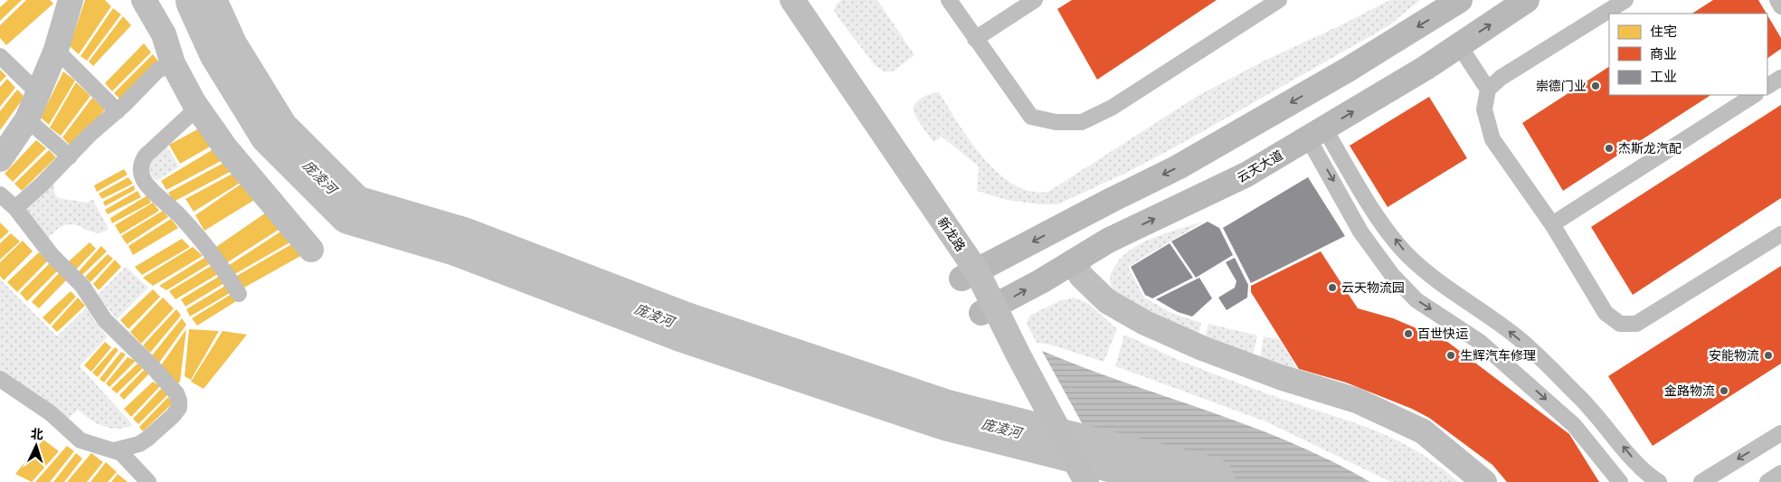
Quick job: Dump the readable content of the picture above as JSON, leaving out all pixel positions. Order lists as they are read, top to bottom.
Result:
{
  "streets": {
    "main road": ["云天大道", "新龙路"]
  },
  "crossings": [
    ["云天大道", "新龙路"]
  ],
  "water": ["庞凌河"],
  "places": [
    "崇德门业",
    "杰斯龙汽配",
    "云天物流园",
    "百世快运",
    "生辉汽车修理",
    "安能物流",
    "金路物流"
  ],
  "legend": ["住宅", "商业", "工业"],
  "north": "top"
}
